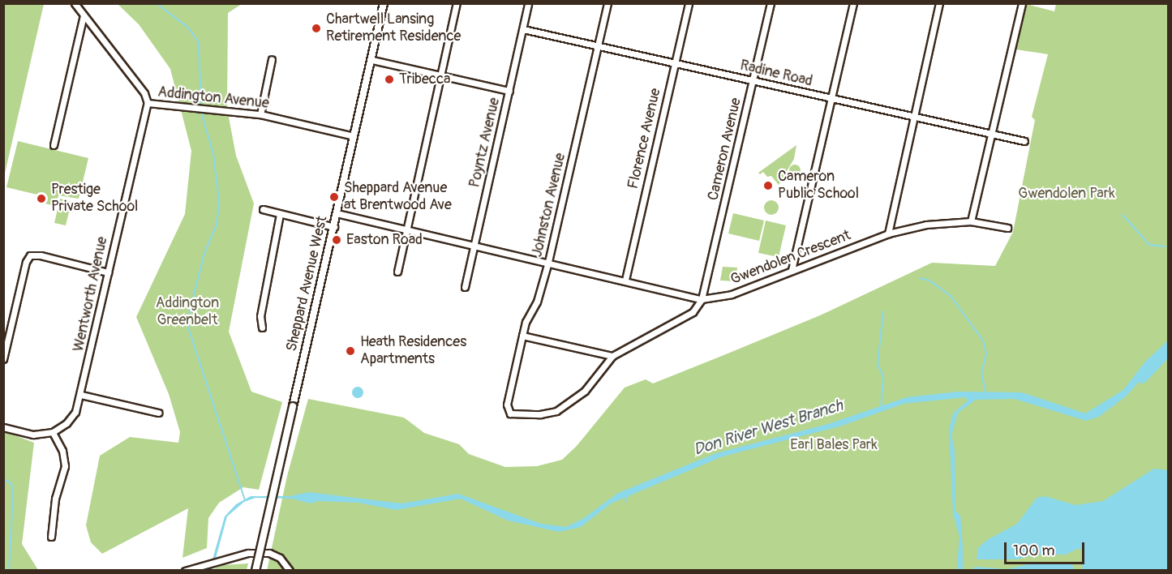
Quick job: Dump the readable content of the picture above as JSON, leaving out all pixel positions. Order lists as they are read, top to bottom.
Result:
{
  "streets": {
    "main road": ["Sheppard Avenue West"],
    "street": [
      "Radine Road",
      "Addington Avenue",
      "Florence Avenue",
      "Poyntz Avenue",
      "Cameron Avenue",
      "Johnston Avenue",
      "Gwendolen Crescent",
      "Wentworth Avenue"
    ]
  },
  "crossings": [
    ["Radine Road", "Florence Avenue"],
    ["Radine Road", "Poyntz Avenue"],
    ["Radine Road", "Cameron Avenue"],
    ["Radine Road", "Johnston Avenue"],
    ["Addington Avenue", "Sheppard Avenue West"],
    ["Addington Avenue", "Wentworth Avenue"],
    ["Cameron Avenue", "Gwendolen Crescent"]
  ],
  "water": ["Don River West Branch"],
  "parks": ["Gwendolen Park", "Addington Greenbelt", "Earl Bales Park"],
  "places": [
    "Chartwell Lansing Retirement Residence",
    "Tribecca",
    "Cameron Public School",
    "Sheppard Avenue at Brentwood Ave",
    "Prestige Private School",
    "Easton Road",
    "Heath Residences Apartments"
  ],
  "scale_bar": "100 m"
}
